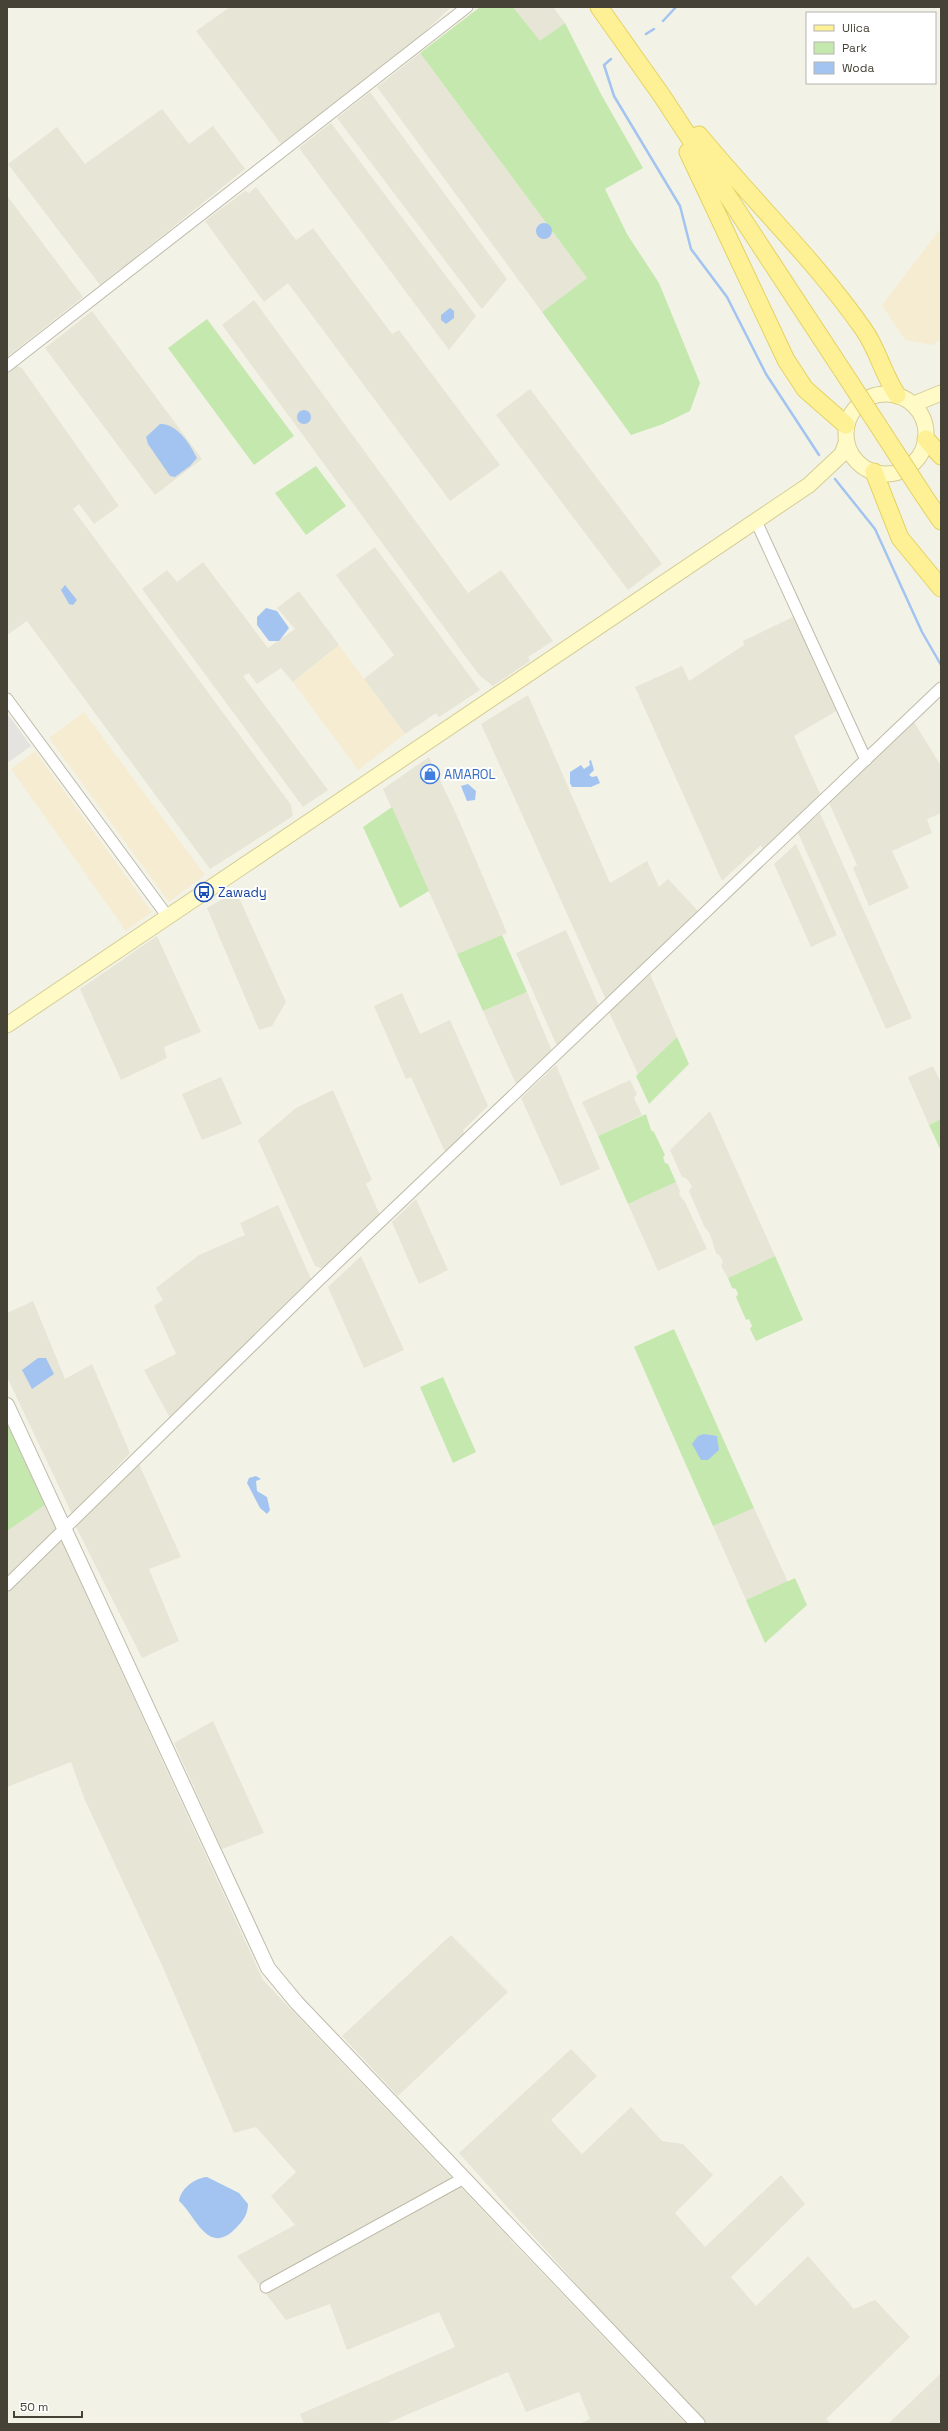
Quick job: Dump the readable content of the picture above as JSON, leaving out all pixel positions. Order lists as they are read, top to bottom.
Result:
{
  "places": {
    "shop": ["AMAROL"],
    "bus stop": ["Zawady"]
  },
  "legend": ["Ulica", "Park", "Woda"],
  "scale_bar": "50 m"
}
